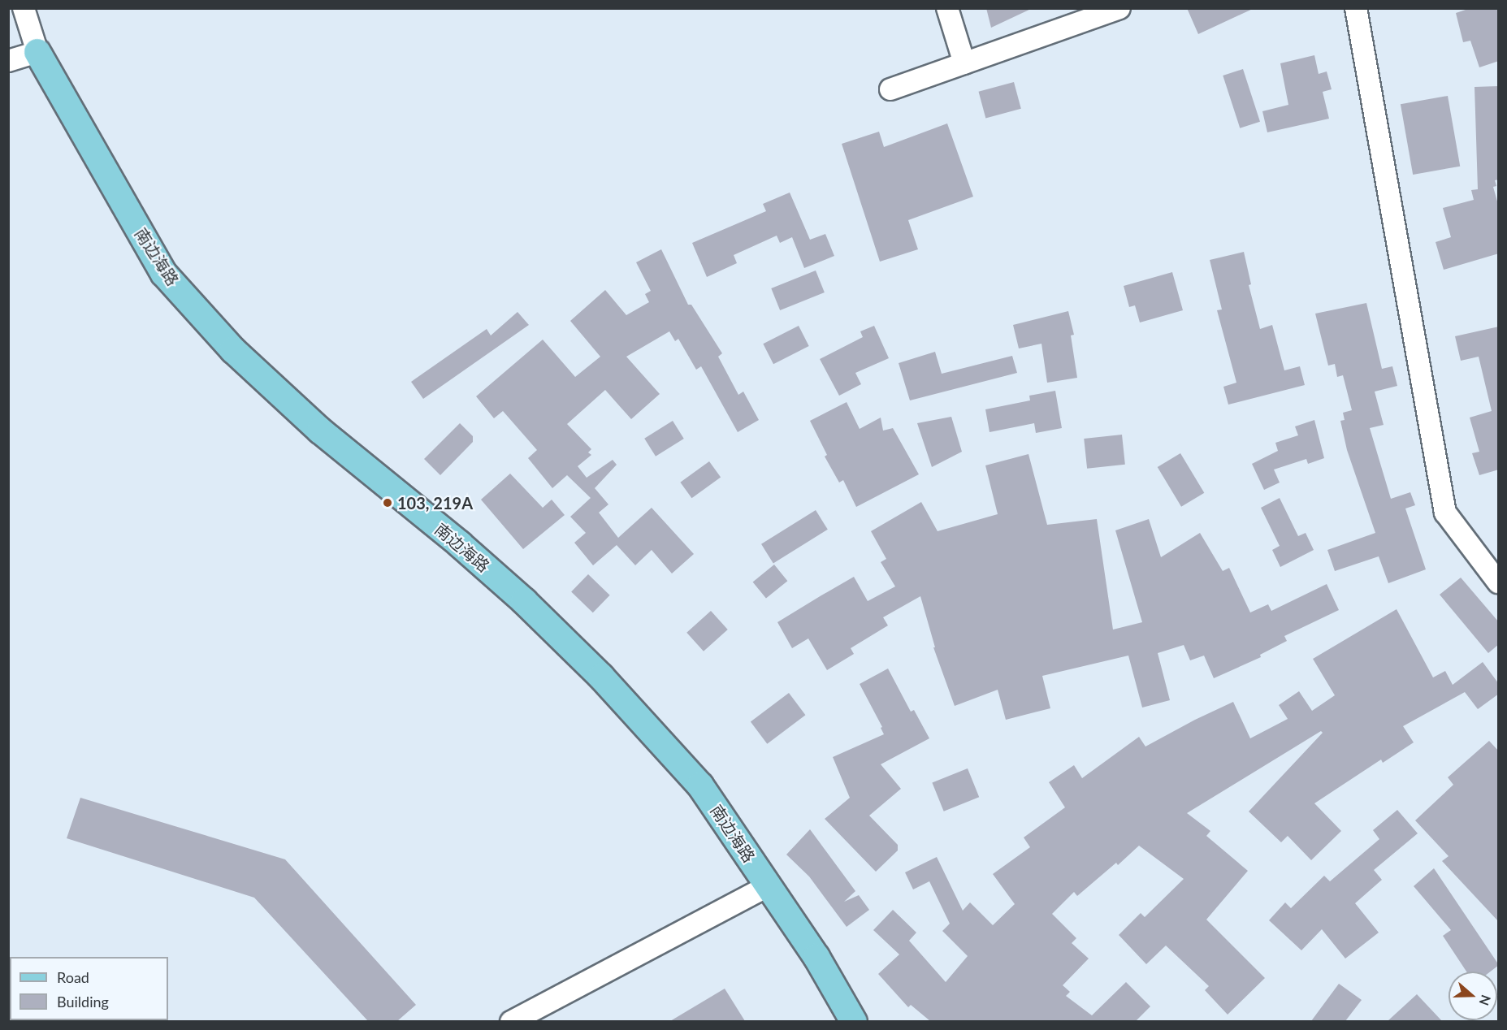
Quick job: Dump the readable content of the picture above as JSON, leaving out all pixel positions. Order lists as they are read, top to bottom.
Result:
{
  "streets": {
    "main road": ["南边海路"]
  },
  "places": ["103, 219A"],
  "legend": ["Road", "Building"],
  "north": "right"
}
